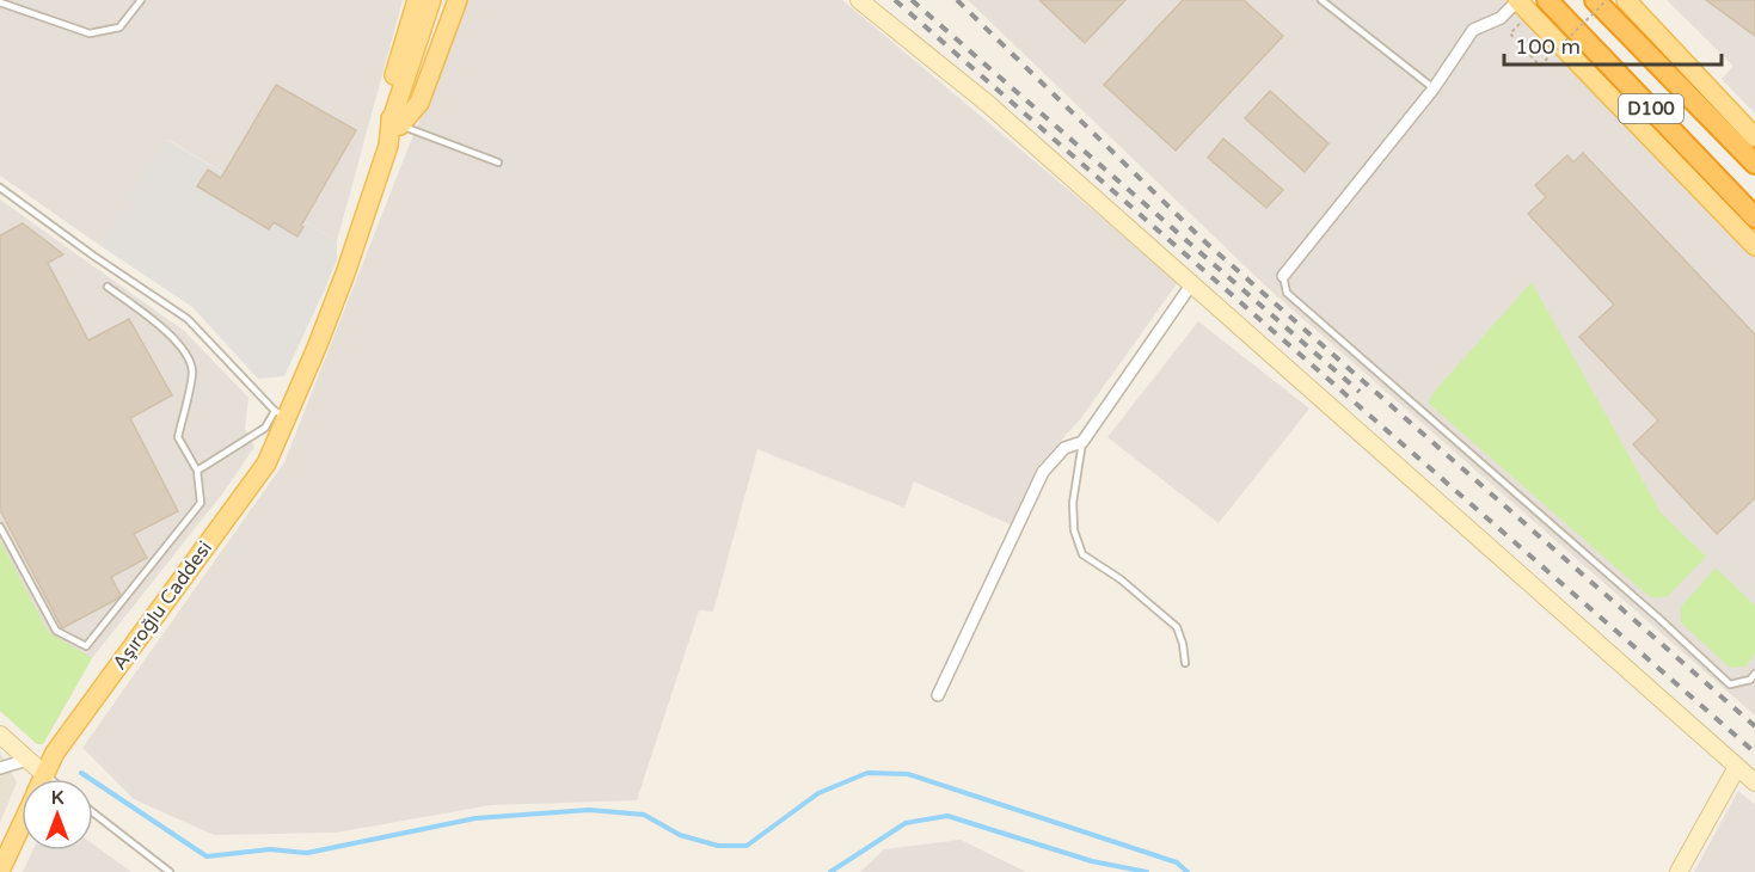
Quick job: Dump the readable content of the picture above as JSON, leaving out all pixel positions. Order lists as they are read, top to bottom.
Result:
{
  "streets": {
    "highway": ["D100"],
    "main road": ["Aşıroğlu Caddesi"]
  },
  "scale_bar": "100 m",
  "north": "top"
}
